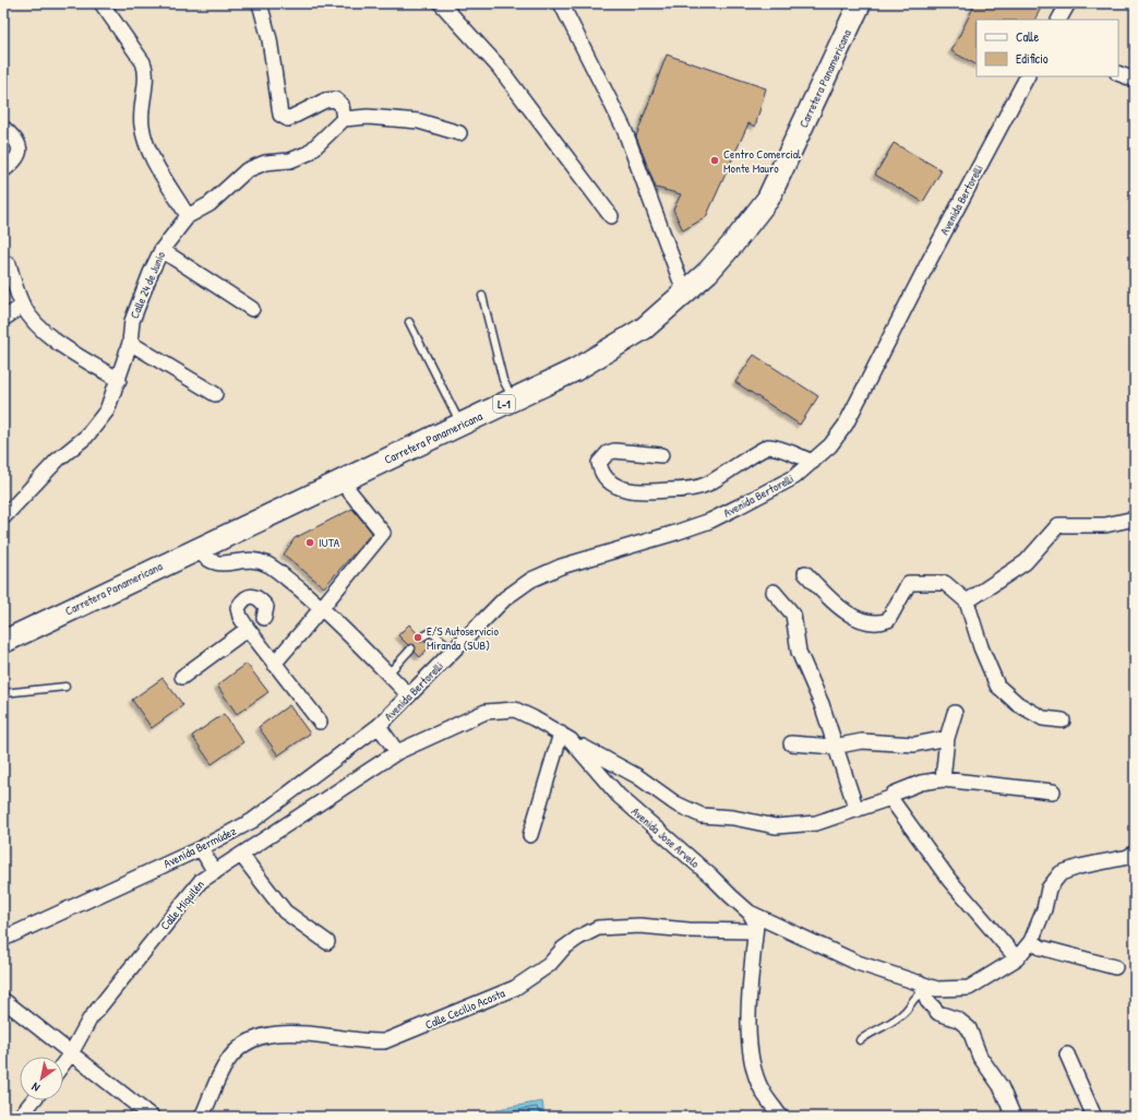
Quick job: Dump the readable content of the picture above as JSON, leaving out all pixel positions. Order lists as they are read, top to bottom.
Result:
{
  "streets": {
    "main road": ["Carretera Panamericana", "L-1"],
    "street": [
      "Avenida Bertorelli",
      "Calle 24 de Junio",
      "Avenida Jose Arvelo",
      "Avenida Bermúdez",
      "Calle Miquilén",
      "Calle Cecilio Acosta"
    ]
  },
  "crossings": [
    ["Avenida Bertorelli", "Avenida Bermúdez"],
    ["Avenida Jose Arvelo", "Calle Miquilén"]
  ],
  "places": ["Centro Comercial Monte Mauro", "IUTA", "E/S Autoservicio Miranda (SUB)"],
  "legend": ["Calle", "Edificio"],
  "north": "bottom left"
}
